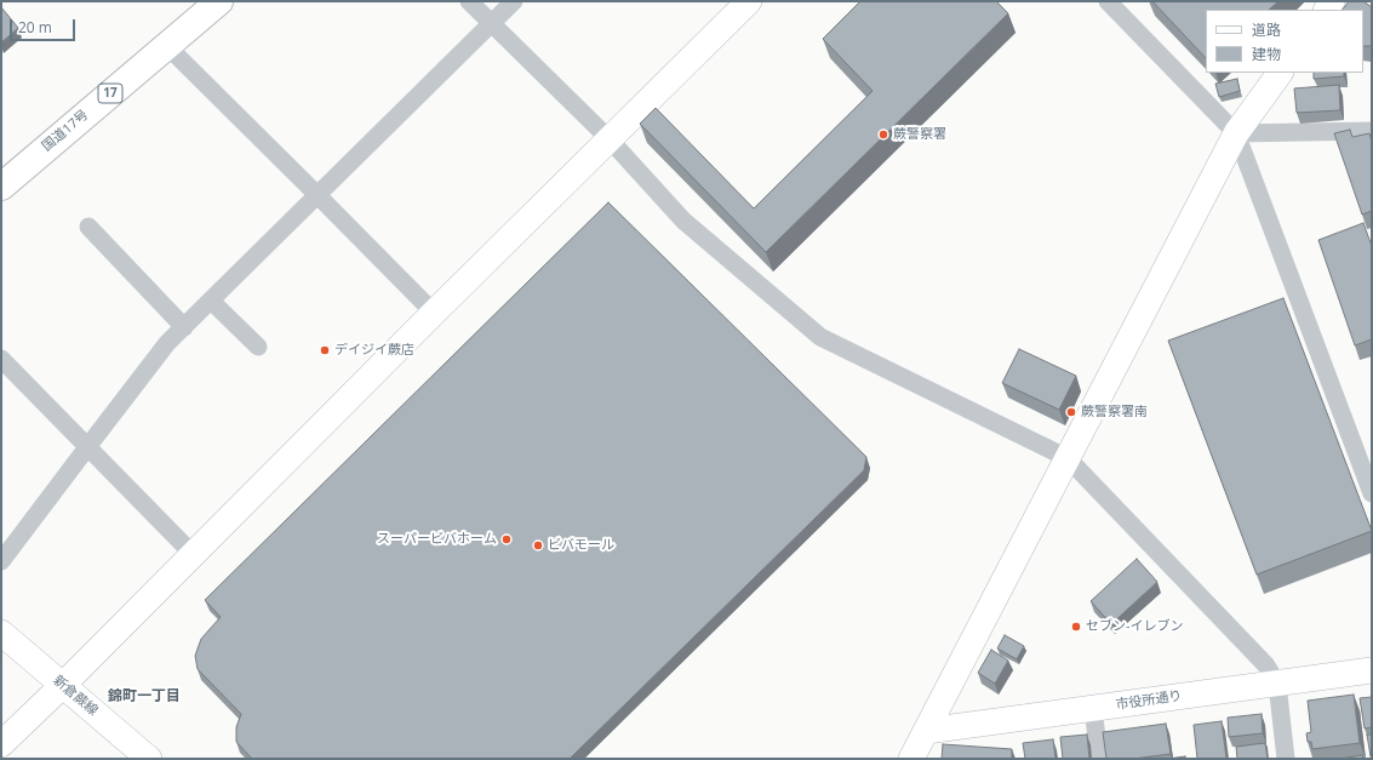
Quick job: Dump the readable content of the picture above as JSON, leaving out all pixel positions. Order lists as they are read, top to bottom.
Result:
{
  "streets": {
    "highway": ["17", "国道17号"],
    "street": ["新倉蕨線", "市役所通り"]
  },
  "districts": ["錦町一丁目"],
  "places": [
    "蕨警察署",
    "デイジイ蕨店",
    "蕨警察署南",
    "スーパービバホーム",
    "ビバモール",
    "セブン-イレブン"
  ],
  "legend": ["道路", "建物"],
  "scale_bar": "20 m"
}
